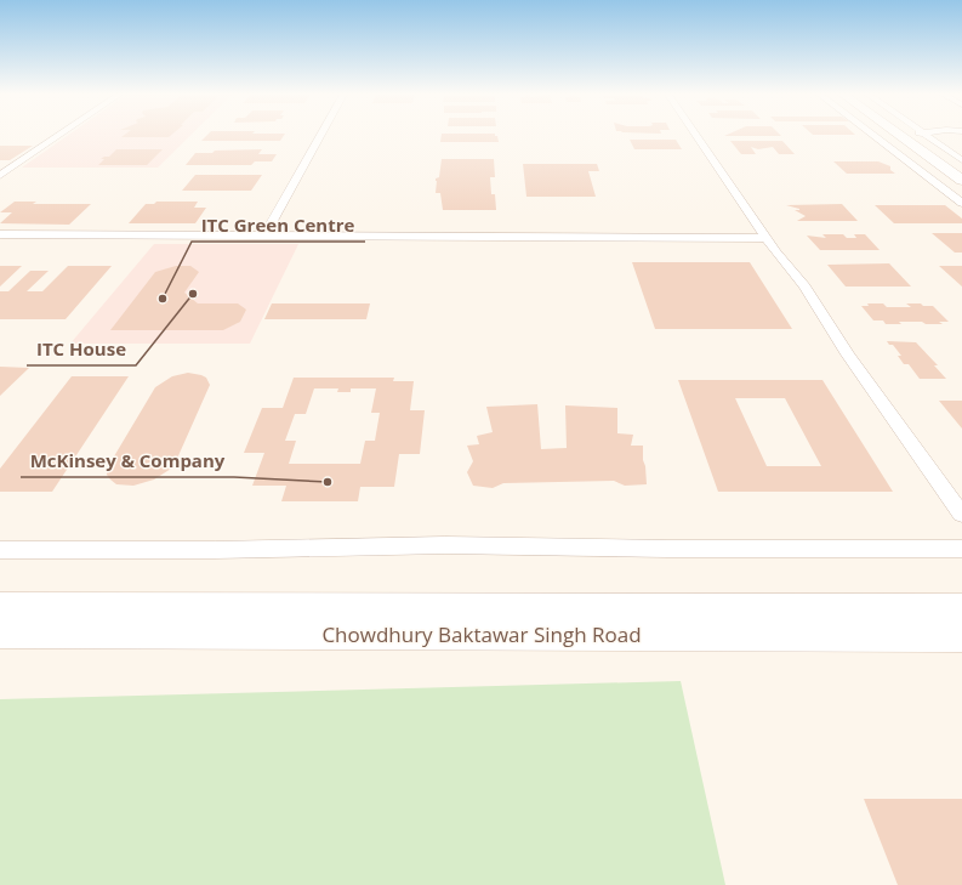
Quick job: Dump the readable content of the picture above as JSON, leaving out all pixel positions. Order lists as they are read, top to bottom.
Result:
{
  "streets": {
    "main road": ["Chowdhury Baktawar Singh Road"]
  },
  "places": ["ITC House", "ITC Green Centre", "McKinsey & Company"]
}
